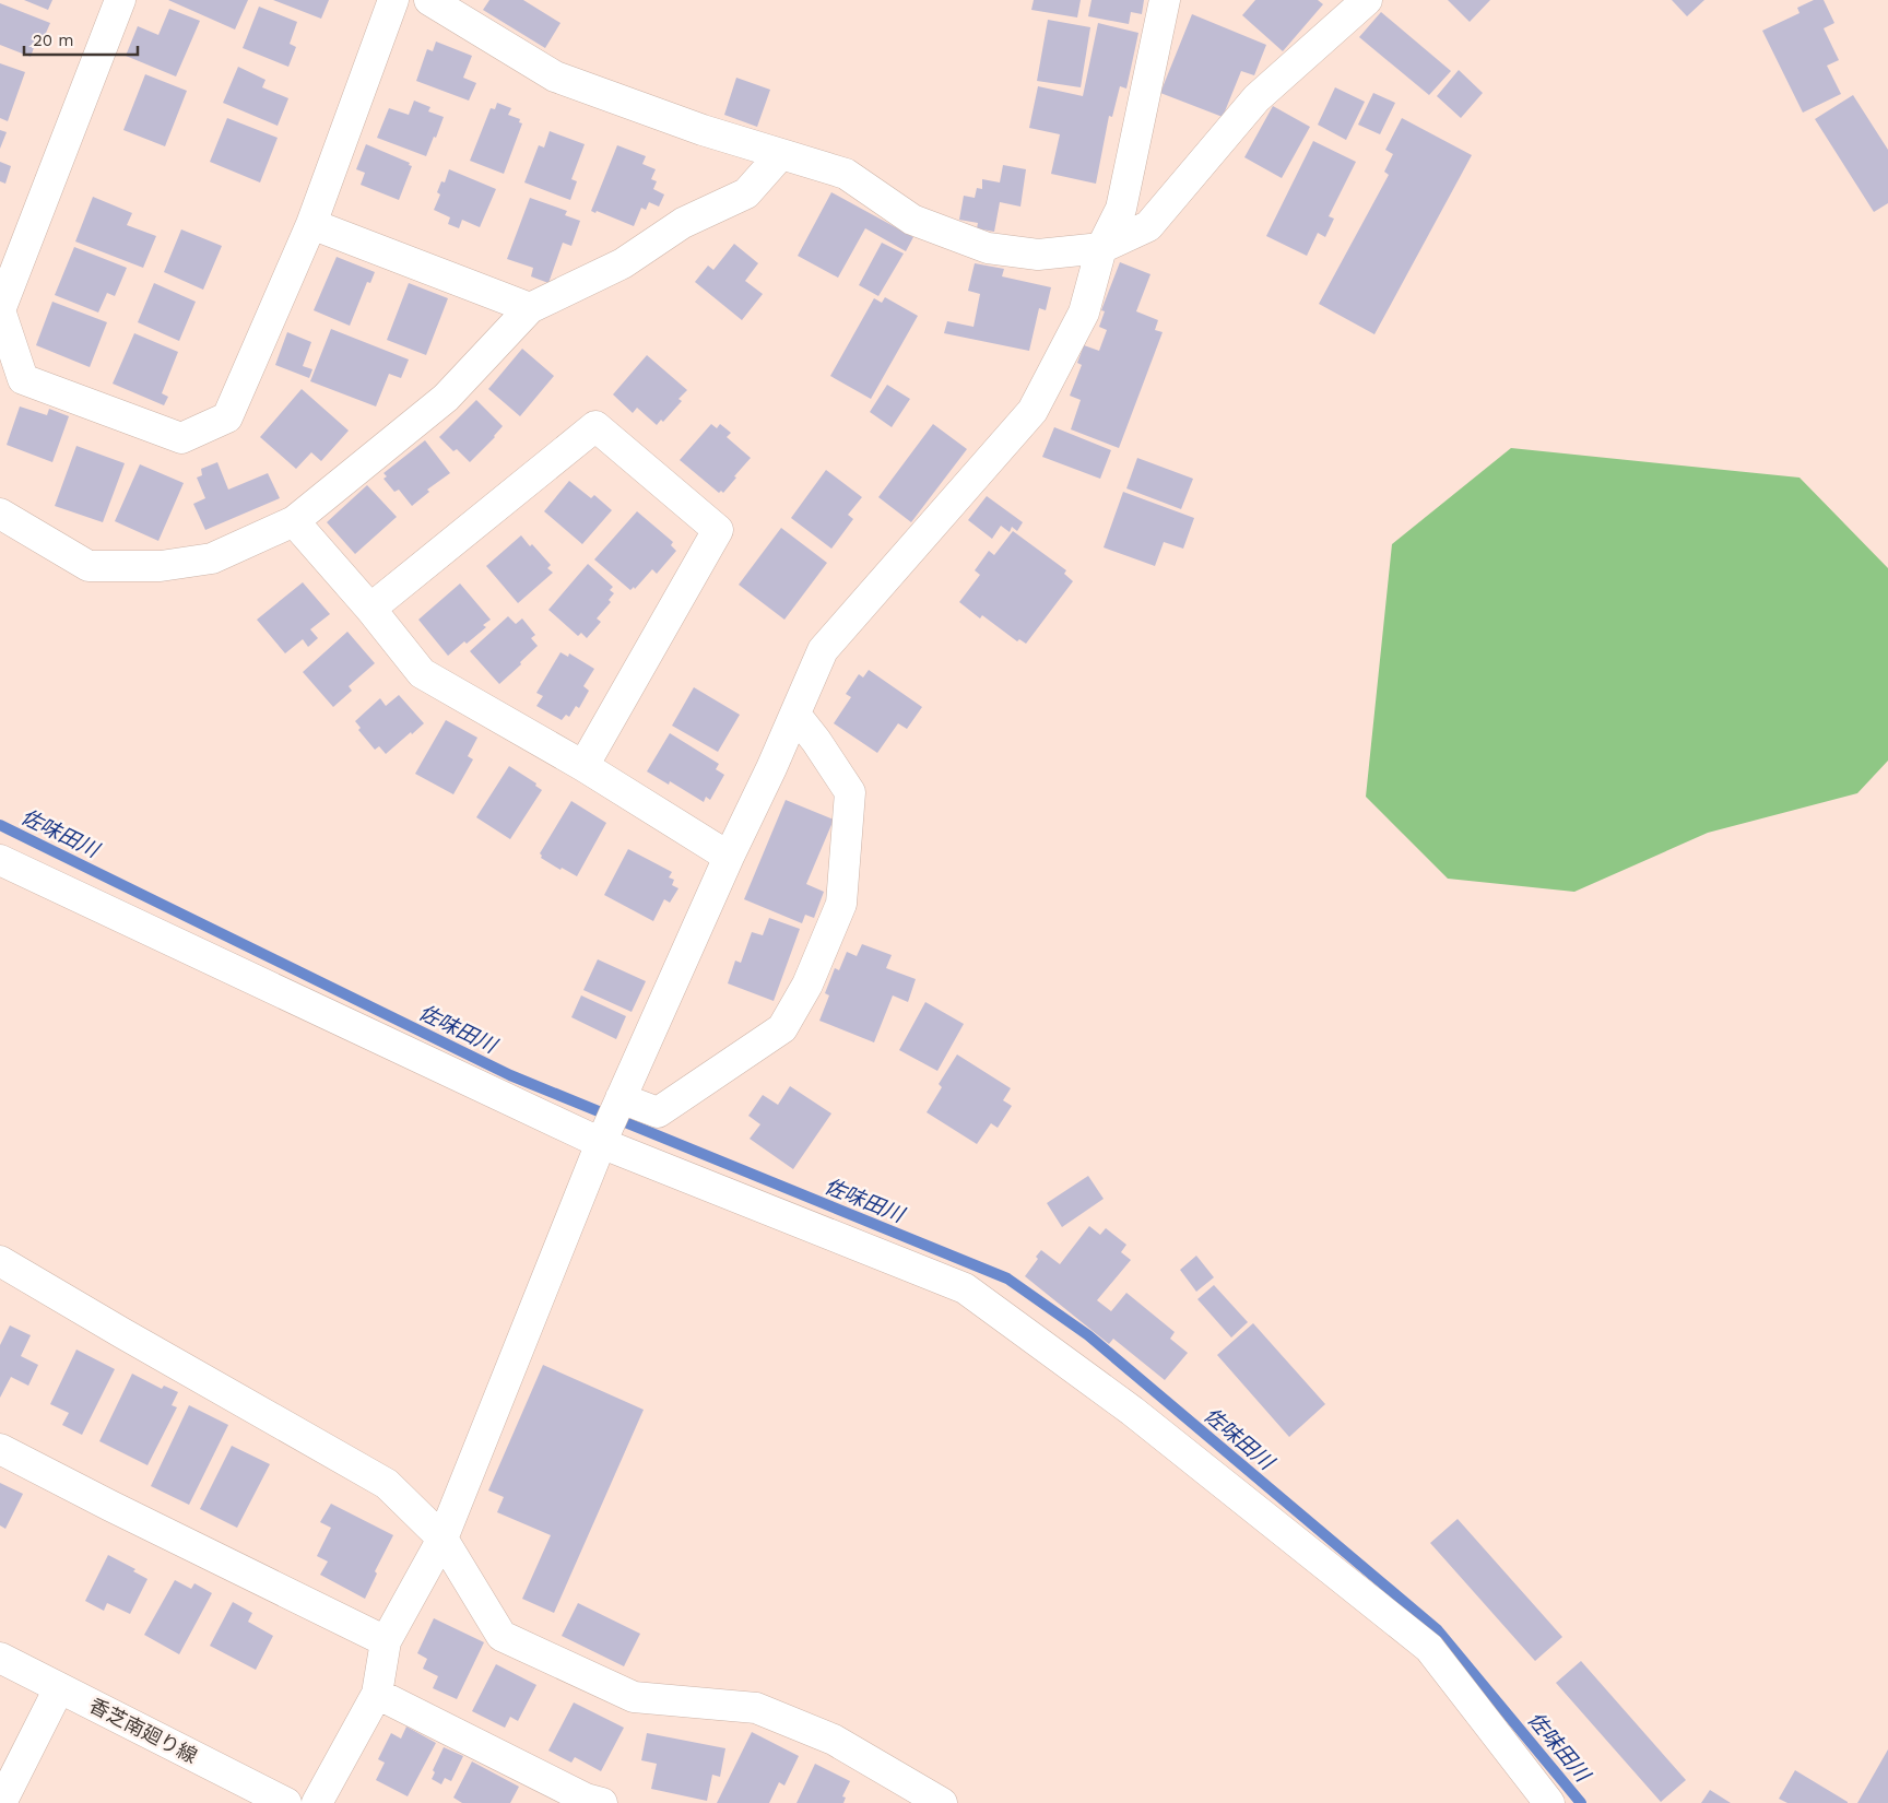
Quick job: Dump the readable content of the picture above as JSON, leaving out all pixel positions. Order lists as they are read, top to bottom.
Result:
{
  "streets": {
    "street": ["香芝南廻り線"]
  },
  "water": ["佐味田川"],
  "scale_bar": "20 m"
}
